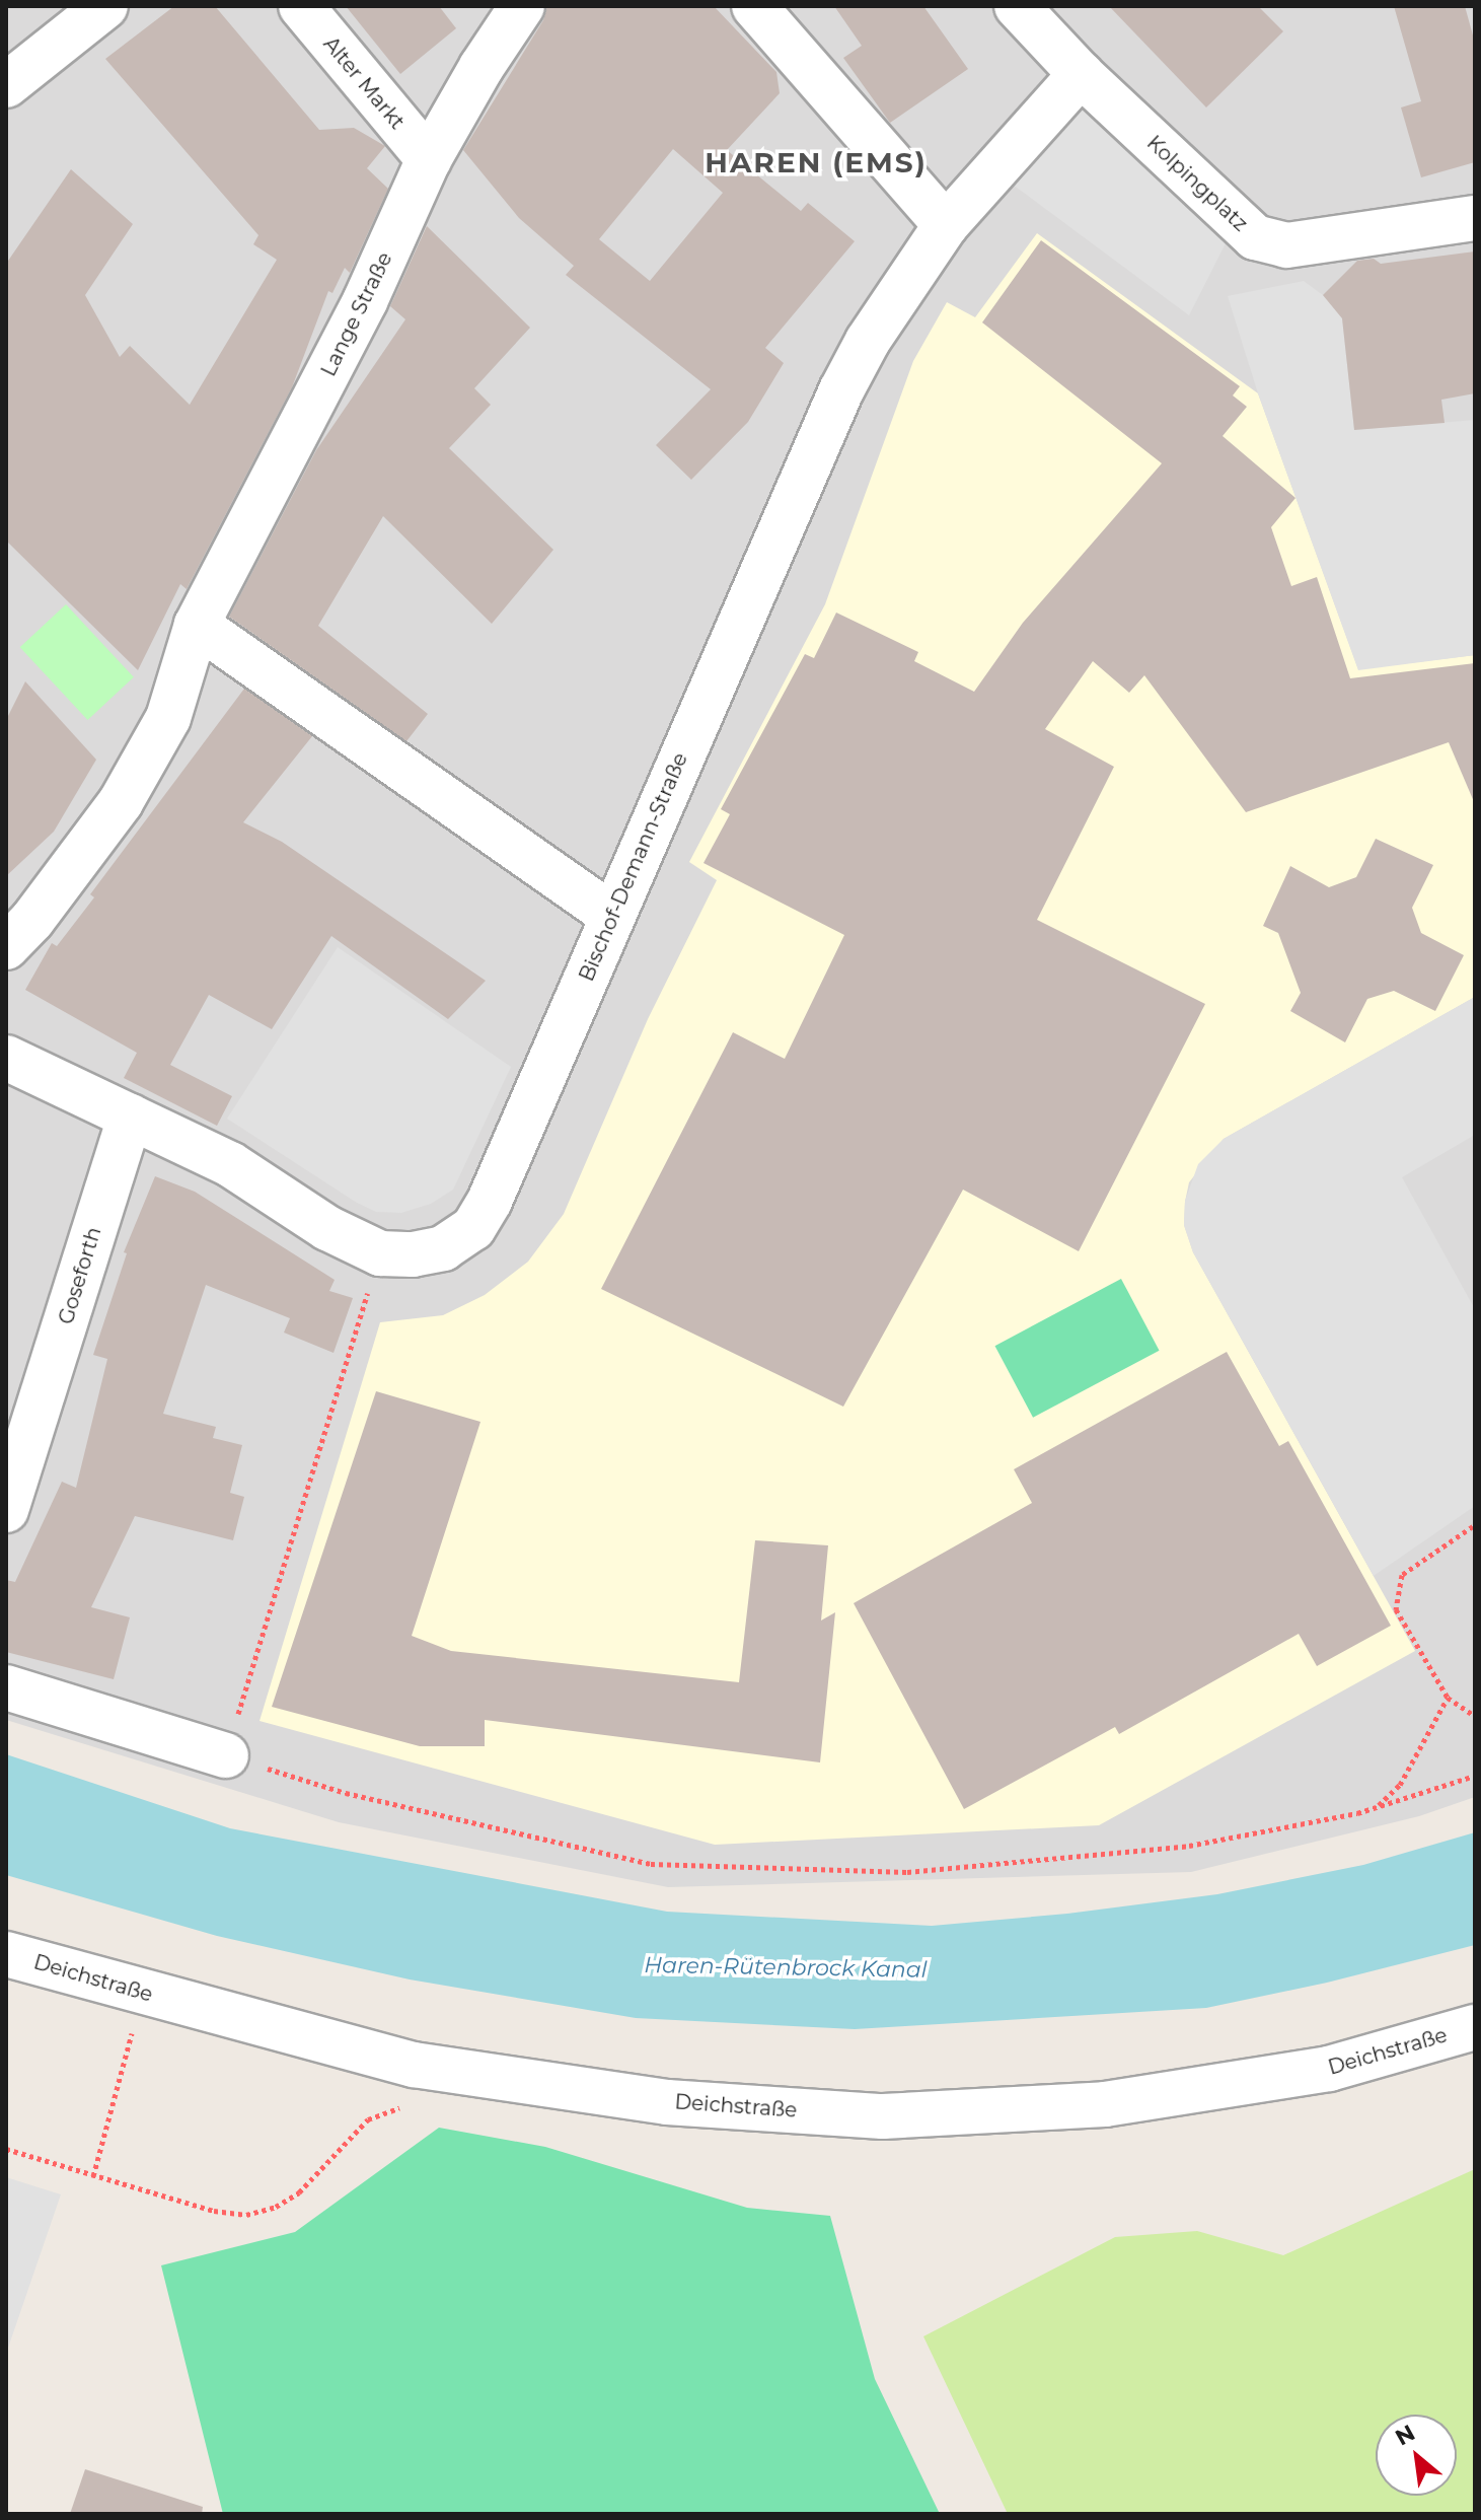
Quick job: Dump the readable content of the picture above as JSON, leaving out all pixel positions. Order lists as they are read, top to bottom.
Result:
{
  "streets": {
    "street": [
      "Alter Markt",
      "Kolpingplatz",
      "Lange Straße",
      "Bischof-Demann-Straße",
      "Goseforth",
      "Deichstraße"
    ]
  },
  "crossings": [
    ["Alter Markt", "Lange Straße"],
    ["Kolpingplatz", "Bischof-Demann-Straße"],
    ["Bischof-Demann-Straße", "Goseforth"]
  ],
  "districts": ["HAREN (EMS)"],
  "water": ["Haren-Rütenbrock Kanal"],
  "north": "top left"
}
